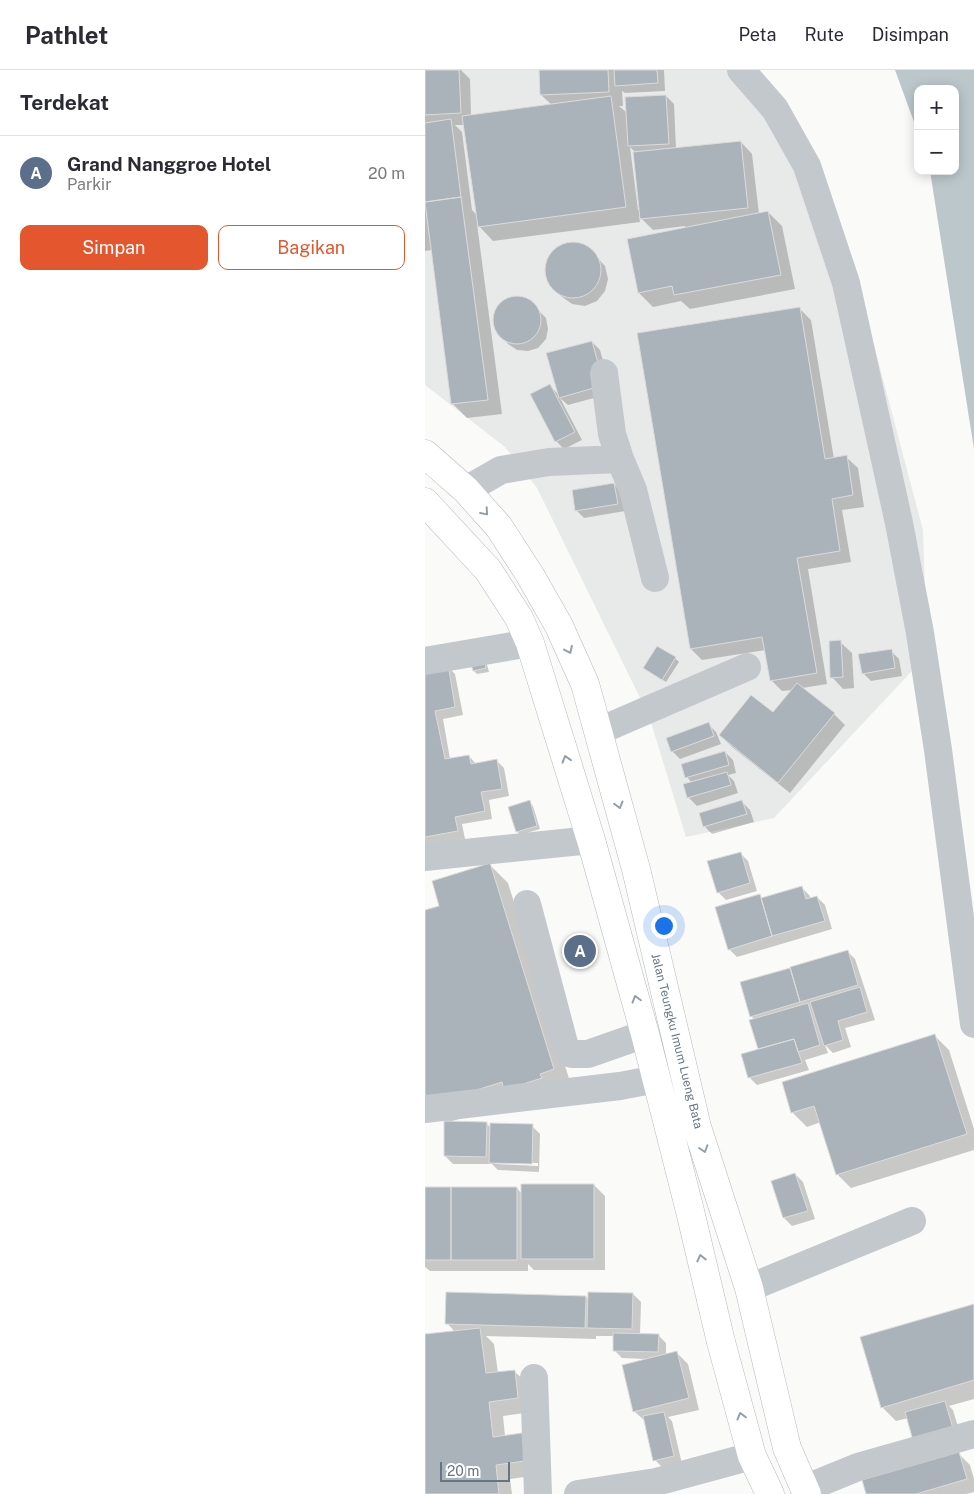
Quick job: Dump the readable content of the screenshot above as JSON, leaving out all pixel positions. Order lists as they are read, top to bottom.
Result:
{
  "streets": {
    "highway": ["Jalan Teungku Imum Lueng Bata"]
  },
  "scale_bar": "20 m",
  "page": {
    "header": "Pathlet",
    "nav": ["Peta", "Rute", "Disimpan"],
    "heading": "Terdekat",
    "map_buttons": ["+", "−"],
    "list": [
      {
        "mark": "A",
        "name": "Grand Nanggroe Hotel",
        "note": "Parkir",
        "value": "20 m"
      }
    ],
    "buttons": ["Simpan", "Bagikan"],
    "pins": "A",
    "scale": "20 m"
  }
}
